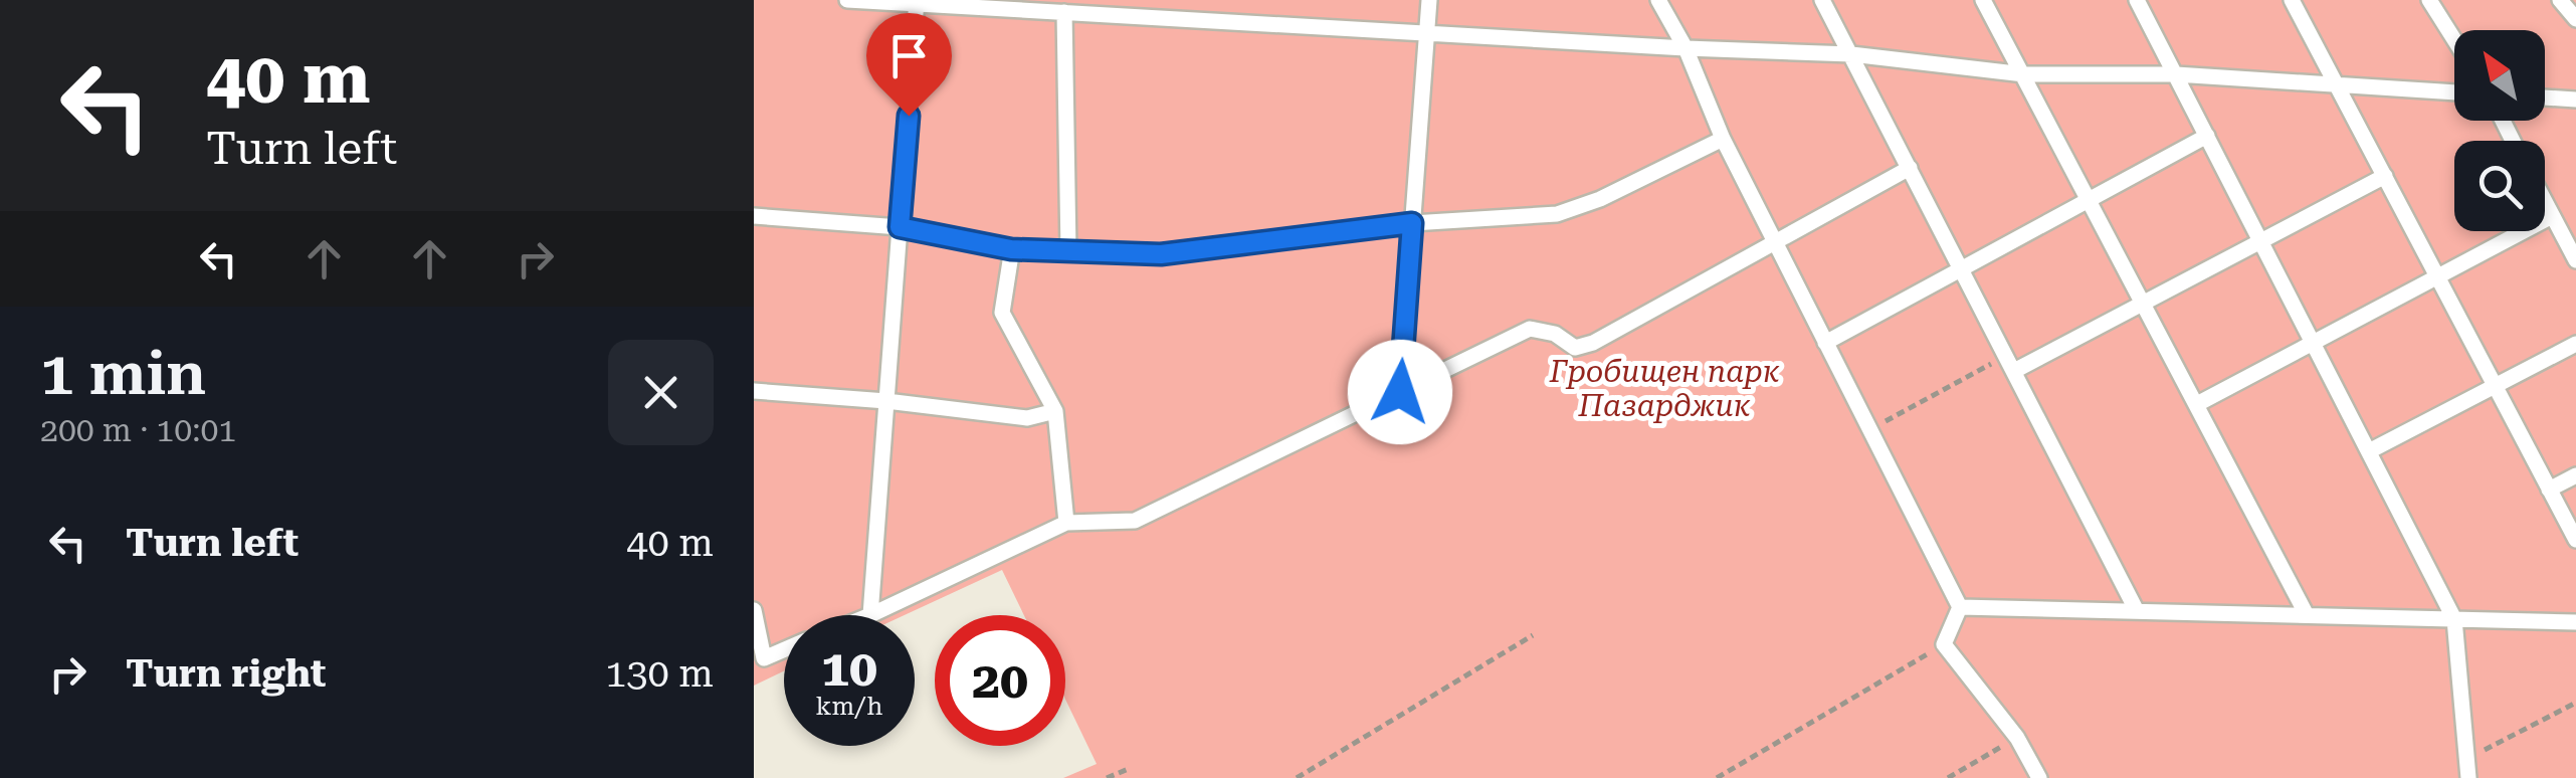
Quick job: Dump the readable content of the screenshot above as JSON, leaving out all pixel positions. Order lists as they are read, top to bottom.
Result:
{
  "parks": ["Гробищен парк Пазарджик"],
  "north": "top left",
  "page": {
    "turn": ["40 m", "Turn left"],
    "heading": ["1 min", "200 m · 10:01"],
    "list": [
      {
        "name": "Turn left",
        "value": "40 m"
      },
      {
        "name": "Turn right",
        "value": "130 m"
      }
    ],
    "speed": "10 km/h",
    "limit": "20"
  }
}
